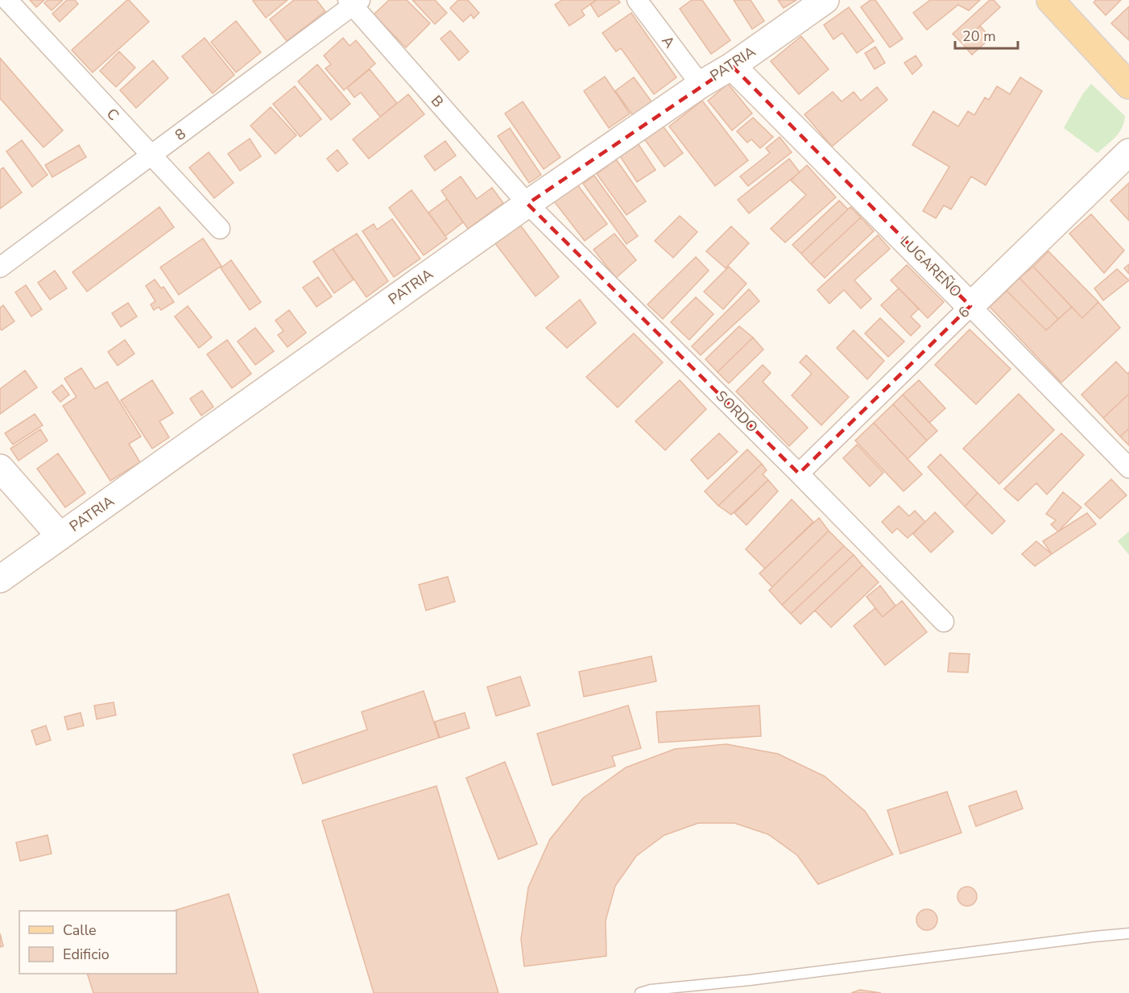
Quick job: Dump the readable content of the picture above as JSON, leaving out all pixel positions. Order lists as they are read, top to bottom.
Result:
{
  "streets": {
    "street": [
      "A",
      "PATRIA",
      "B",
      "C",
      "8",
      "LUGAREÑO",
      "6",
      "SORDO"
    ]
  },
  "crossings": [
    ["A", "PATRIA"],
    ["PATRIA", "B"],
    ["PATRIA", "LUGAREÑO"],
    ["PATRIA", "SORDO"],
    ["B", "8"],
    ["B", "SORDO"],
    ["C", "8"],
    ["LUGAREÑO", "6"],
    ["6", "SORDO"]
  ],
  "legend": ["Calle", "Edificio"],
  "scale_bar": "20 m"
}
